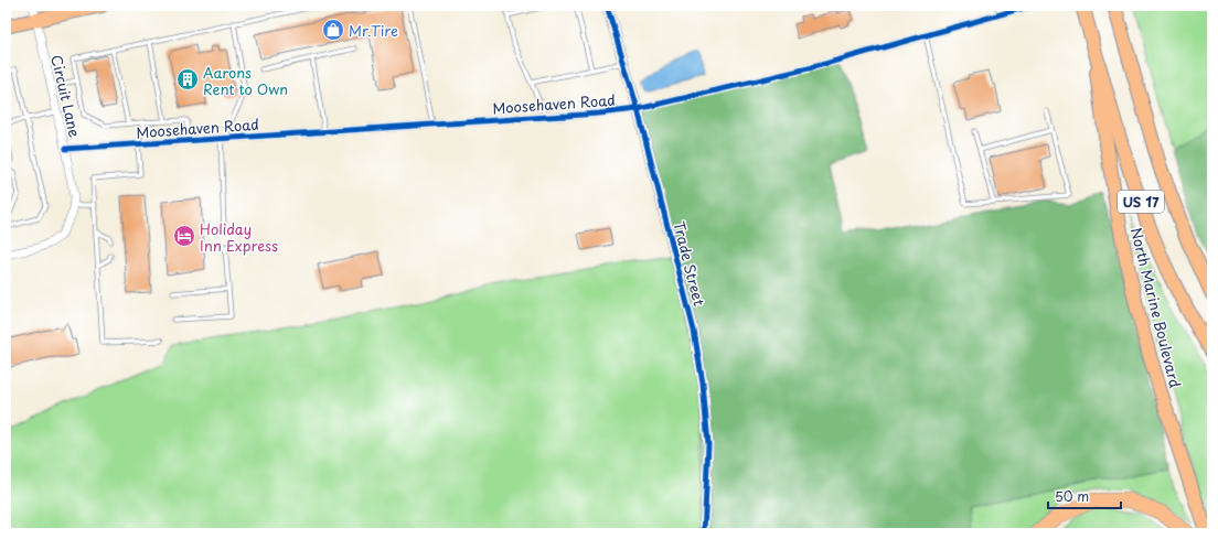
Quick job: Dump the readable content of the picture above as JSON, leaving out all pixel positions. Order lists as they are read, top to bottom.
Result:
{
  "streets": {
    "main road": ["US 17", "North Marine Boulevard"],
    "street": ["Circuit Lane", "Moosehaven Road", "Trade Street"]
  },
  "crossings": [
    ["Circuit Lane", "Moosehaven Road"],
    ["Moosehaven Road", "Trade Street"],
    ["US 17", "North Marine Boulevard"]
  ],
  "places": {
    "shop": ["Mr.Tire"],
    "building": ["Aarons Rent to Own"],
    "hotel": ["Holiday Inn Express"]
  },
  "scale_bar": "50 m"
}
